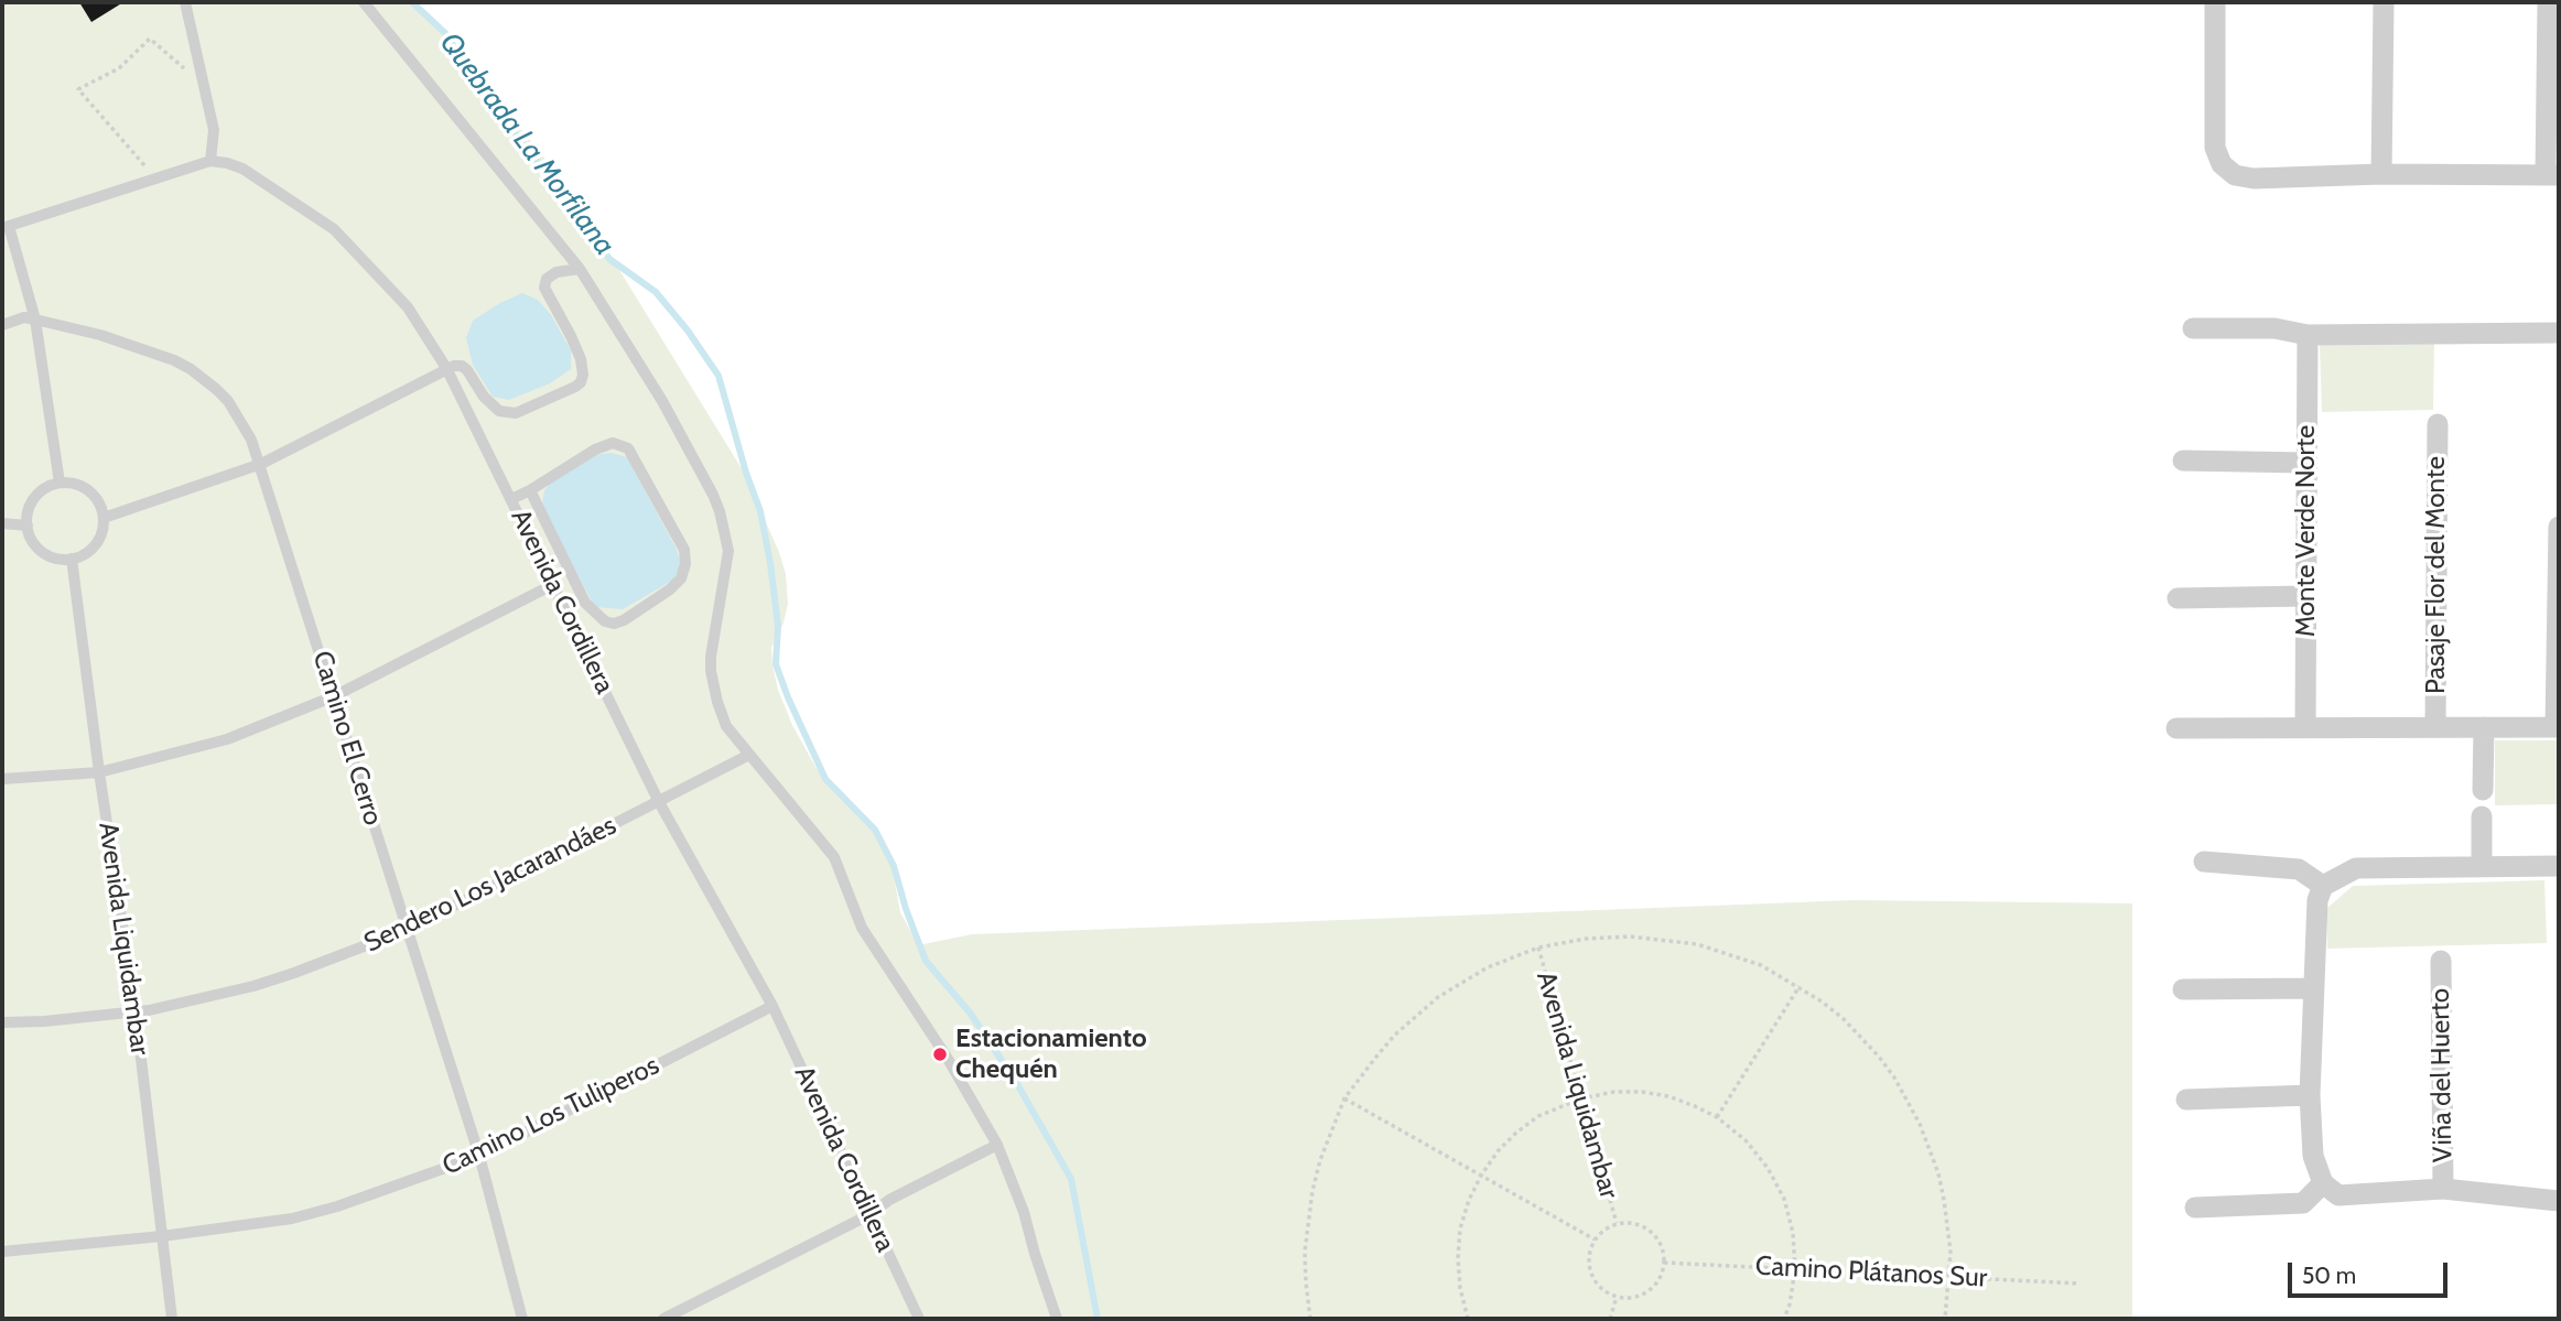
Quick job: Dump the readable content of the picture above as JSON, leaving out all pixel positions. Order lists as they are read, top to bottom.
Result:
{
  "streets": {
    "street": ["Monte Verde Norte", "Pasaje Flor del Monte", "Viña del Huerto"],
    "lane": [
      "Avenida Cordillera",
      "Camino El Cerro",
      "Sendero Los Jacarandáes",
      "Avenida Liquidambar",
      "Camino Los Tuliperos"
    ],
    "path": ["Camino Plátanos Sur"]
  },
  "crossings": [
    ["Avenida Cordillera", "Sendero Los Jacarandáes"],
    ["Avenida Cordillera", "Camino Los Tuliperos"],
    ["Camino El Cerro", "Sendero Los Jacarandáes"],
    ["Camino El Cerro", "Camino Los Tuliperos"],
    ["Sendero Los Jacarandáes", "Avenida Liquidambar"],
    ["Avenida Liquidambar", "Camino Los Tuliperos"],
    ["Avenida Liquidambar", "Camino Plátanos Sur"]
  ],
  "water": ["Quebrada La Morfilana"],
  "places": ["Estacionamiento Chequén"],
  "scale_bar": "50 m"
}
